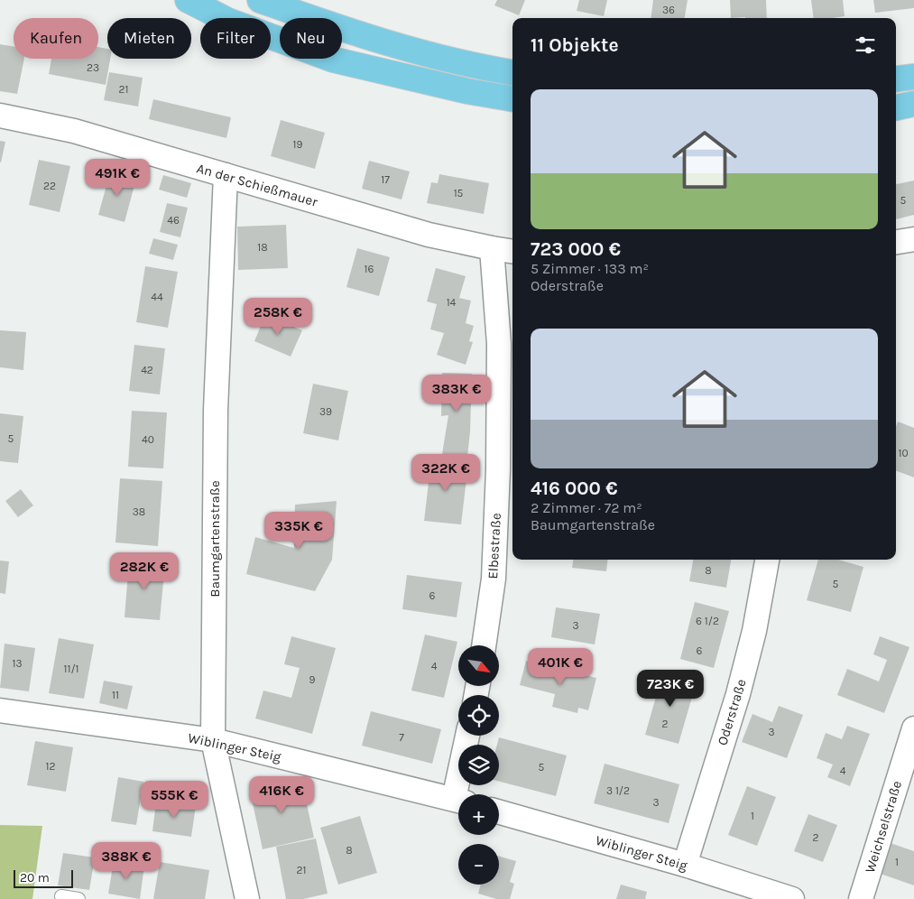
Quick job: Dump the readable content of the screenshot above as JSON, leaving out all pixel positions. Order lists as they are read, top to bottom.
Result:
{
  "streets": {
    "street": [
      "An der Schießmauer",
      "Baumgartenstraße",
      "Elbestraße",
      "Oderstraße",
      "Wiblinger Steig",
      "Weichselstraße"
    ]
  },
  "crossings": [
    ["An der Schießmauer", "Baumgartenstraße"],
    ["An der Schießmauer", "Elbestraße"],
    ["Baumgartenstraße", "Wiblinger Steig"],
    ["Oderstraße", "Wiblinger Steig"]
  ],
  "house_numbers": [
    "36",
    "23",
    "21",
    "19",
    "17",
    "22",
    "15",
    "5",
    "46",
    "18",
    "16",
    "44",
    "14",
    "42",
    "39",
    "5",
    "40",
    "10",
    "38",
    "8",
    "5",
    "6",
    "6 1/2",
    "3",
    "6",
    "13",
    "4",
    "11/1",
    "9",
    "11",
    "2",
    "3",
    "7",
    "12",
    "5",
    "4",
    "3 1/2",
    "3",
    "1",
    "2",
    "8",
    "1",
    "21"
  ],
  "scale_bar": "20 m",
  "north": "bottom right",
  "page": {
    "chip": [
      "Kaufen",
      "Mieten",
      "Filter",
      "Neu"
    ],
    "heading": "11 Objekte",
    "list": [
      {
        "name": "723 000 €",
        "note": "5 Zimmer · 133 m² · Oderstraße"
      },
      {
        "name": "416 000 €",
        "note": "2 Zimmer · 72 m² · Baumgartenstraße"
      }
    ],
    "price": [
      "491K €",
      "258K €",
      "383K €",
      "322K €",
      "335K €",
      "282K €",
      "401K €",
      "723K €",
      "416K €",
      "555K €",
      "388K €"
    ],
    "map_buttons": ["+", "−"],
    "scale": "20 m"
  }
}
